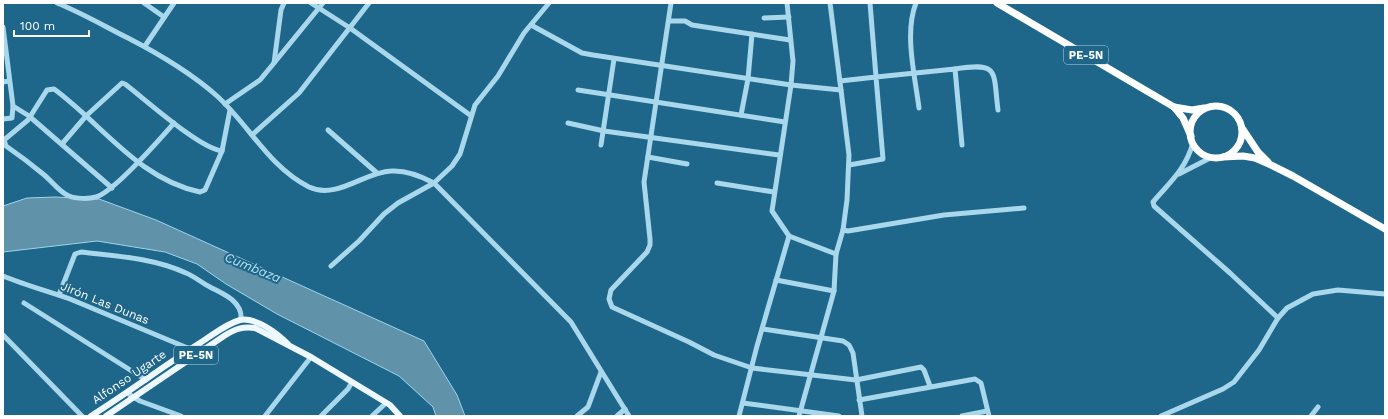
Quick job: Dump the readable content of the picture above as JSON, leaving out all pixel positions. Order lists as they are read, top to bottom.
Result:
{
  "streets": {
    "highway": ["PE-5N"],
    "main road": ["Alfonso Ugarte"],
    "street": ["Jirón Las Dunas"]
  },
  "crossings": [
    ["PE-5N", "Jirón Las Dunas"],
    ["PE-5N", "Alfonso Ugarte"],
    ["Jirón Las Dunas", "Alfonso Ugarte"]
  ],
  "water": ["Cumbaza"],
  "scale_bar": "100 m"
}
